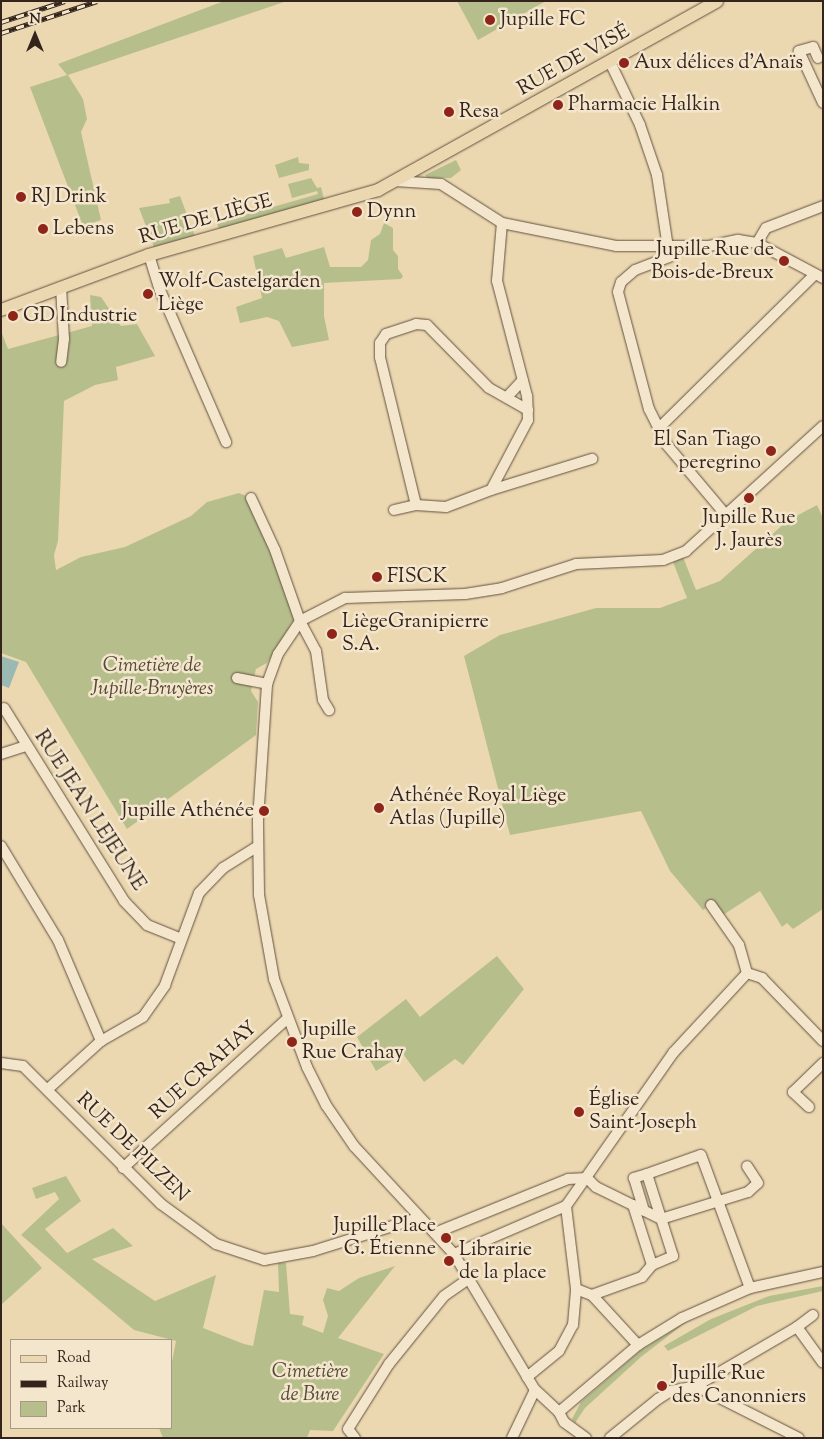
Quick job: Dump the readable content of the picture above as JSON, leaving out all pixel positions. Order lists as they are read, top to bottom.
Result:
{
  "streets": {
    "main road": ["RUE DE VISÉ", "RUE DE LIÈGE"],
    "street": ["RUE JEAN LEJEUNE", "RUE CRAHAY", "RUE DE PILZEN"]
  },
  "crossings": [
    ["RUE DE VISÉ", "RUE DE LIÈGE"],
    ["RUE CRAHAY", "RUE DE PILZEN"]
  ],
  "parks": ["Cimetière de Jupille-Bruyères", "Cimetière de Bure"],
  "places": [
    "Jupille FC",
    "Aux délices d'Anaïs",
    "Pharmacie Halkin",
    "Resa",
    "RJ Drink",
    "Dynn",
    "Lebens",
    "Jupille Rue de Bois-de-Breux",
    "Wolf-Castelgarden Liège",
    "GD Industrie",
    "El San Tiago peregrino",
    "Jupille Rue J. Jaurès",
    "FISCK",
    "LiègeGranipierre S.A.",
    "Athénée Royal Liège Atlas (Jupille)",
    "Jupille Athénée",
    "Jupille Rue Crahay",
    "Église Saint-Joseph",
    "Jupille Place G. Étienne",
    "Librairie de la place",
    "Jupille Rue des Canonniers"
  ],
  "legend": ["Road", "Railway", "Park"],
  "north": "top"
}
